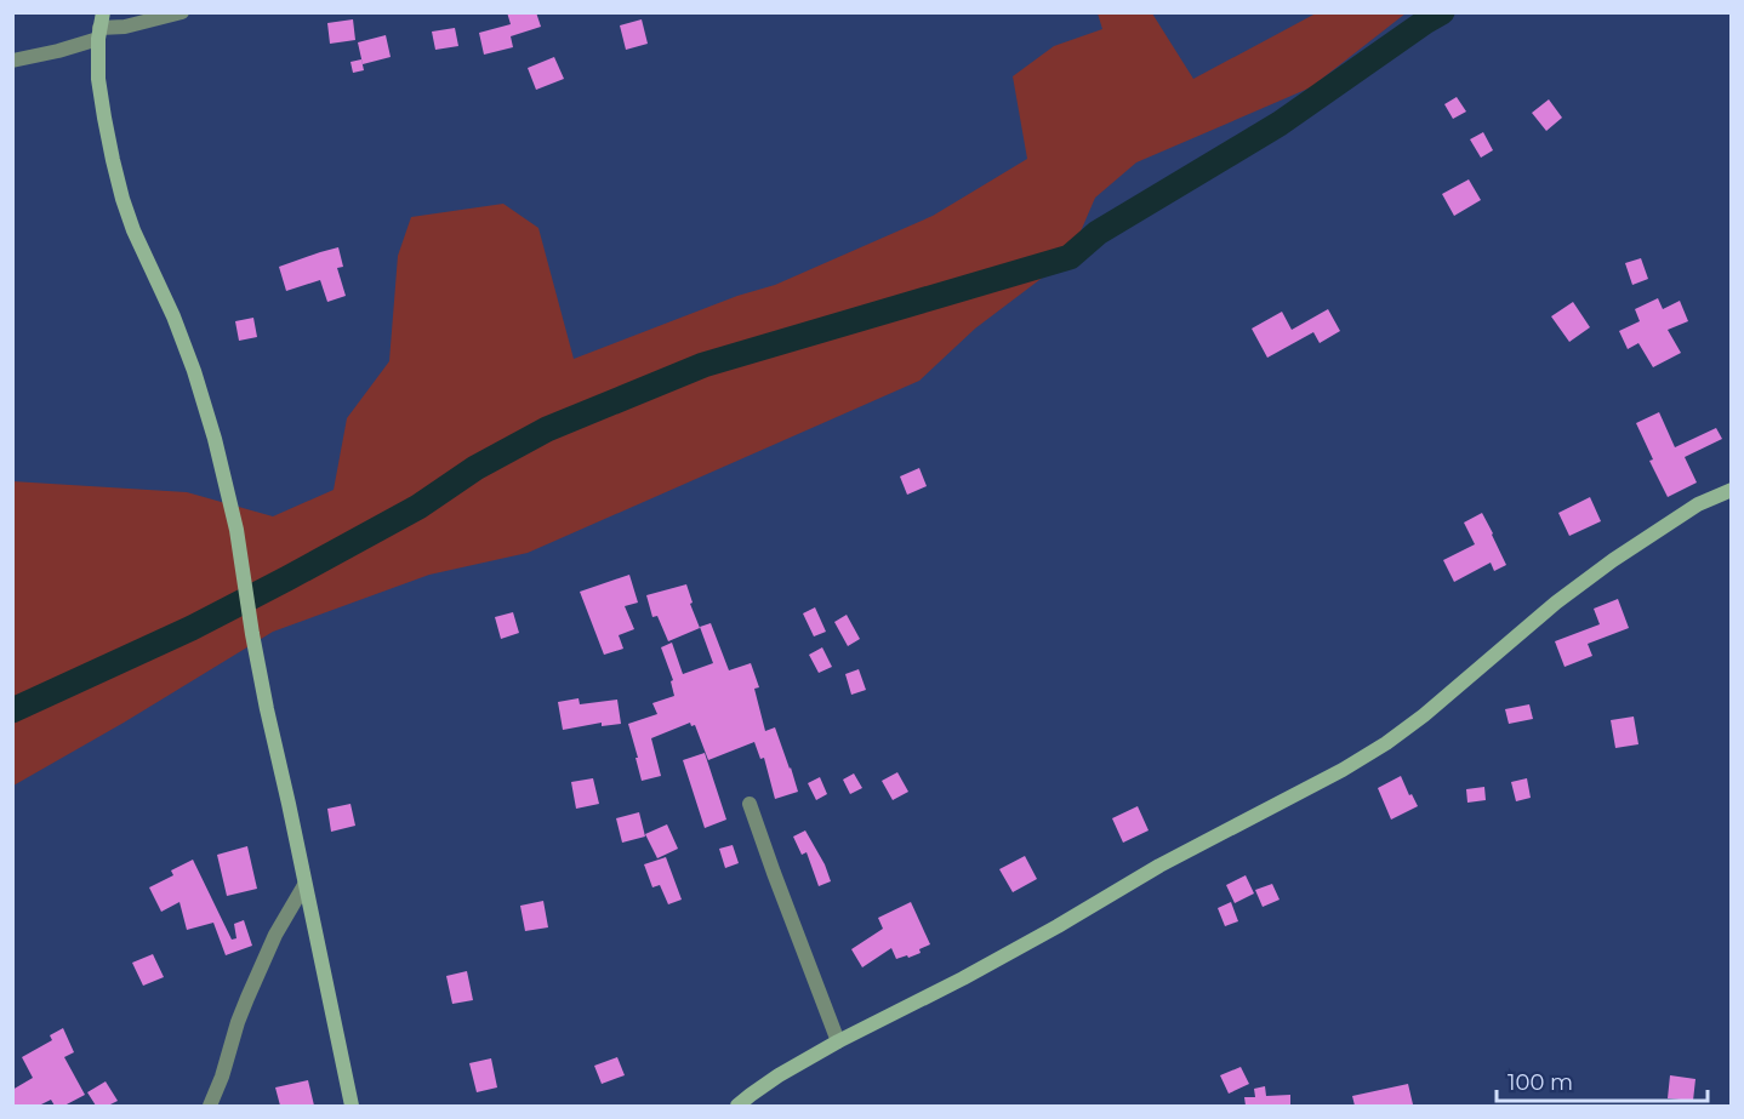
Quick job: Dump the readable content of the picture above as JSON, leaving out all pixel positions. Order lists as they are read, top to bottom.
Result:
{
  "scale_bar": "100 m"
}
